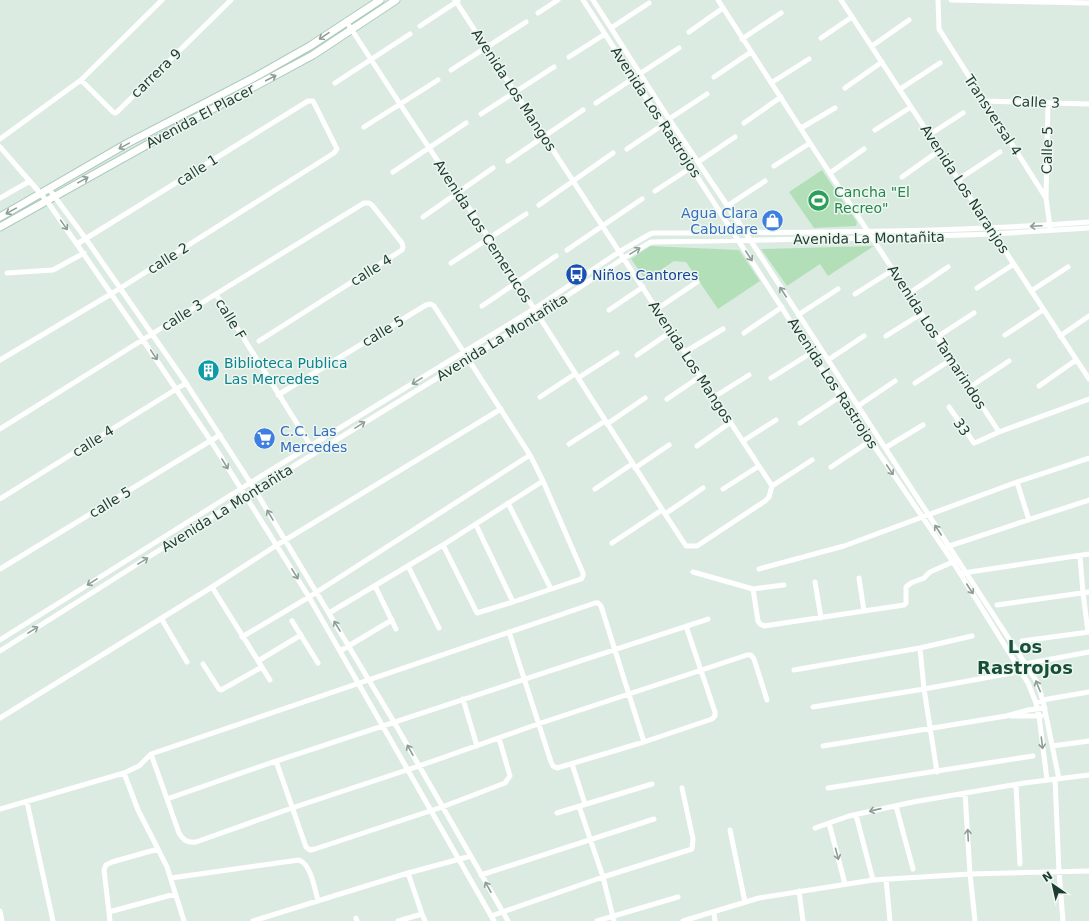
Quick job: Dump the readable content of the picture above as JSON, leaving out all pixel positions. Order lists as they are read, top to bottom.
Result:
{
  "streets": {
    "street": [
      "carrera 9",
      "Avenida Los Mangos",
      "Calle 3",
      "Avenida Los Rastrojos",
      "Transversal 4",
      "Avenida El Placer",
      "Calle 5",
      "calle 1",
      "Avenida Los Naranjos",
      "Avenida Los Cemerucos",
      "Avenida La Montañita",
      "calle 2",
      "calle 4",
      "calle 3",
      "calle F",
      "calle 5",
      "Avenida Los Tamarindos",
      "33"
    ]
  },
  "crossings": [
    ["Avenida Los Mangos", "Avenida Los Cemerucos"],
    ["Avenida Los Mangos", "Avenida La Montañita"],
    ["Calle 3", "Transversal 4"],
    ["Calle 3", "Calle 5"],
    ["Avenida Los Rastrojos", "Avenida La Montañita"],
    ["Transversal 4", "Calle 5"],
    ["Transversal 4", "Avenida La Montañita"],
    ["Avenida El Placer", "Avenida Los Cemerucos"],
    ["calle 1", "calle 2"],
    ["Avenida Los Naranjos", "Avenida La Montañita"],
    ["Avenida Los Cemerucos", "Avenida La Montañita"],
    ["Avenida La Montañita", "calle F"],
    ["Avenida La Montañita", "calle 5"],
    ["Avenida La Montañita", "Avenida Los Tamarindos"],
    ["calle 4", "calle 3"],
    ["calle 3", "calle F"],
    ["calle F", "calle 5"],
    ["Avenida Los Tamarindos", "33"]
  ],
  "districts": ["Los Rastrojos"],
  "places": {
    "sports": ["Cancha \"El Recreo\""],
    "shop": ["Agua Clara Cabudare"],
    "bus stop": ["Niños Cantores"],
    "building": ["Biblioteca Publica Las Mercedes"],
    "supermarket": ["C.C. Las Mercedes"]
  },
  "north": "top left"
}
